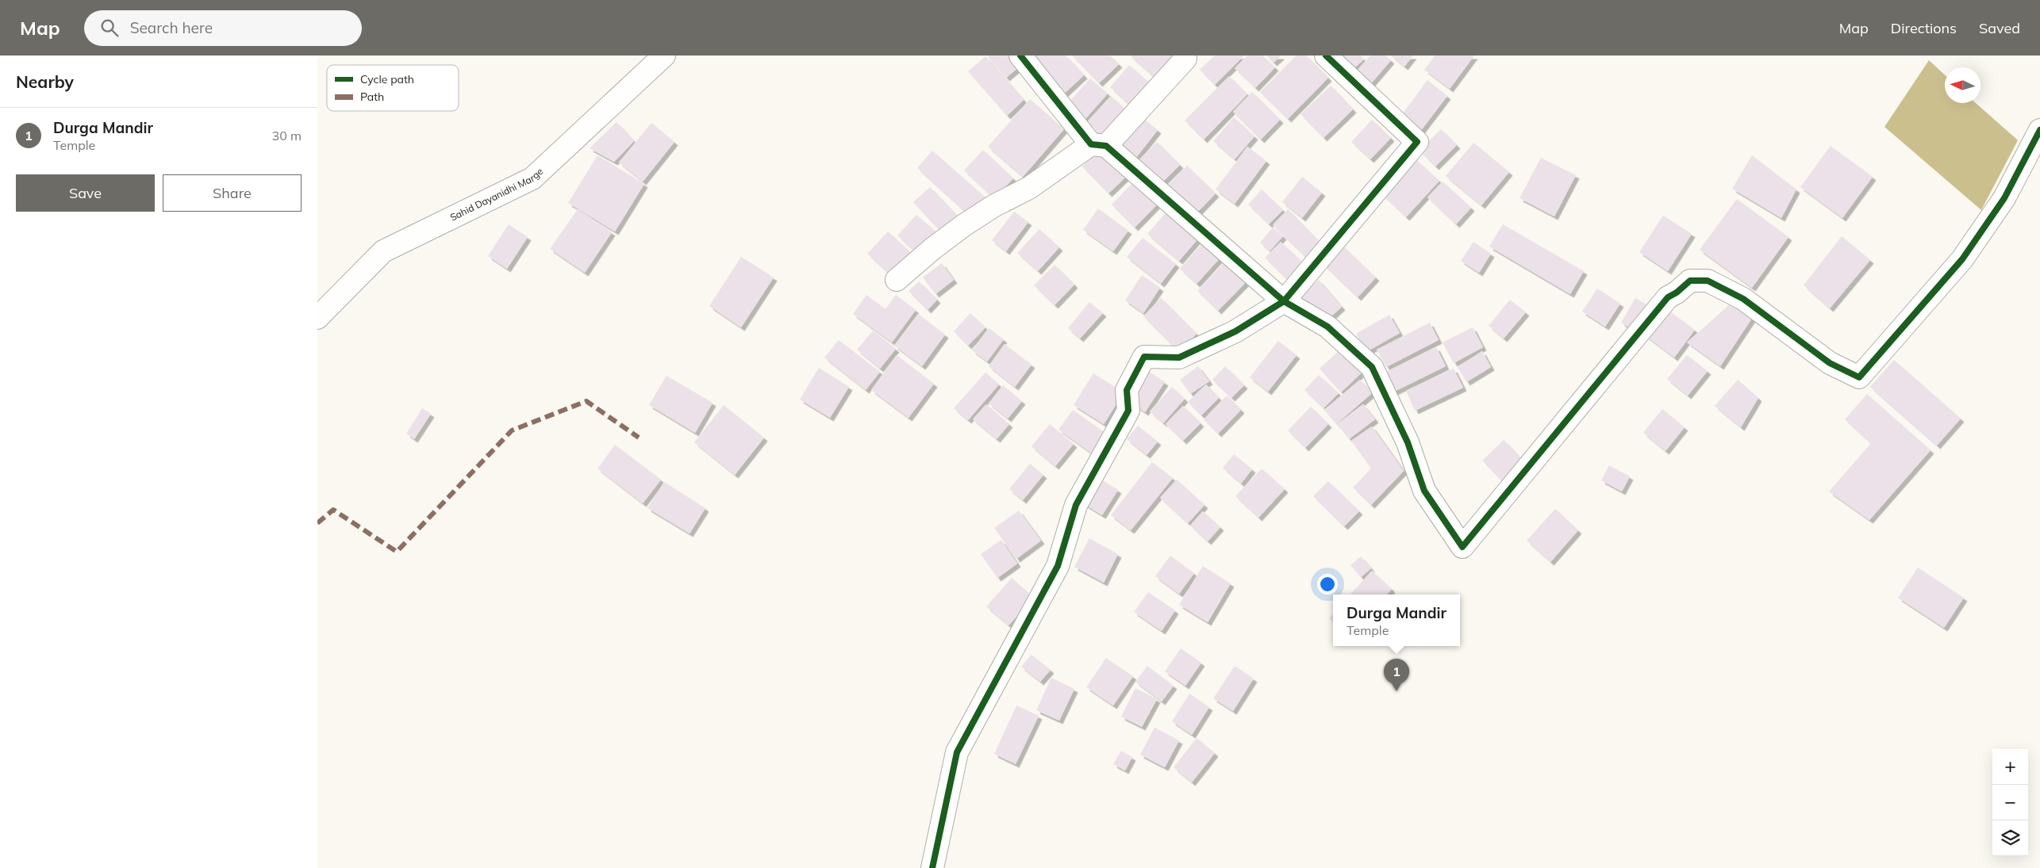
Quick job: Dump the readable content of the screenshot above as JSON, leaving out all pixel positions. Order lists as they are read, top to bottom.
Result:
{
  "streets": {
    "street": ["Sahid Dayanidhi Marge"]
  },
  "legend": ["Cycle path", "Path"],
  "north": "left",
  "page": {
    "header": "Map",
    "search": "Search here",
    "nav": ["Map", "Directions", "Saved"],
    "heading": "Nearby",
    "list": [
      {
        "mark": "1",
        "name": "Durga Mandir",
        "note": "Temple",
        "value": "30 m"
      }
    ],
    "buttons": ["Save", "Share"],
    "popup": ["Durga Mandir", "Temple"],
    "pins": "1",
    "map_buttons": ["+", "−"]
  }
}
